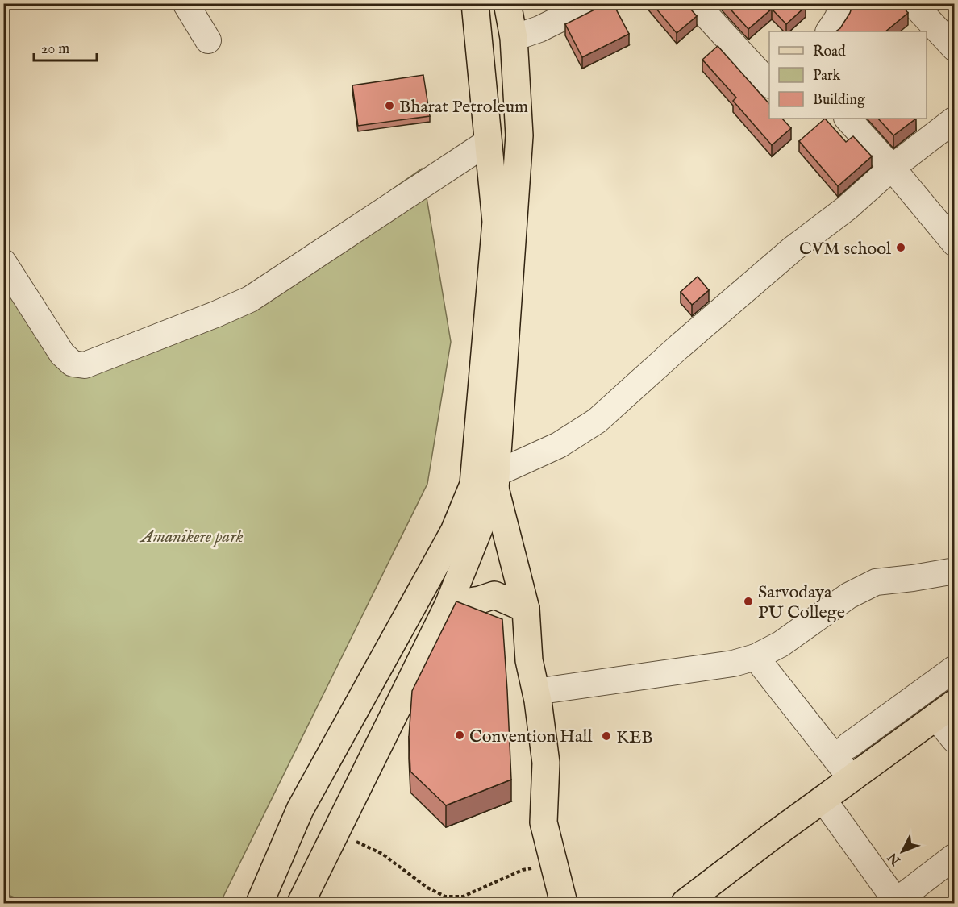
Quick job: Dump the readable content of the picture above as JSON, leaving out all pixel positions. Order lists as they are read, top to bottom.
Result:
{
  "parks": ["Amanikere park"],
  "places": [
    "Bharat Petroleum",
    "CVM school",
    "Sarvodaya PU College",
    "Convention Hall",
    "KEB"
  ],
  "legend": ["Road", "Park", "Building"],
  "scale_bar": "20 m",
  "north": "bottom left"
}
